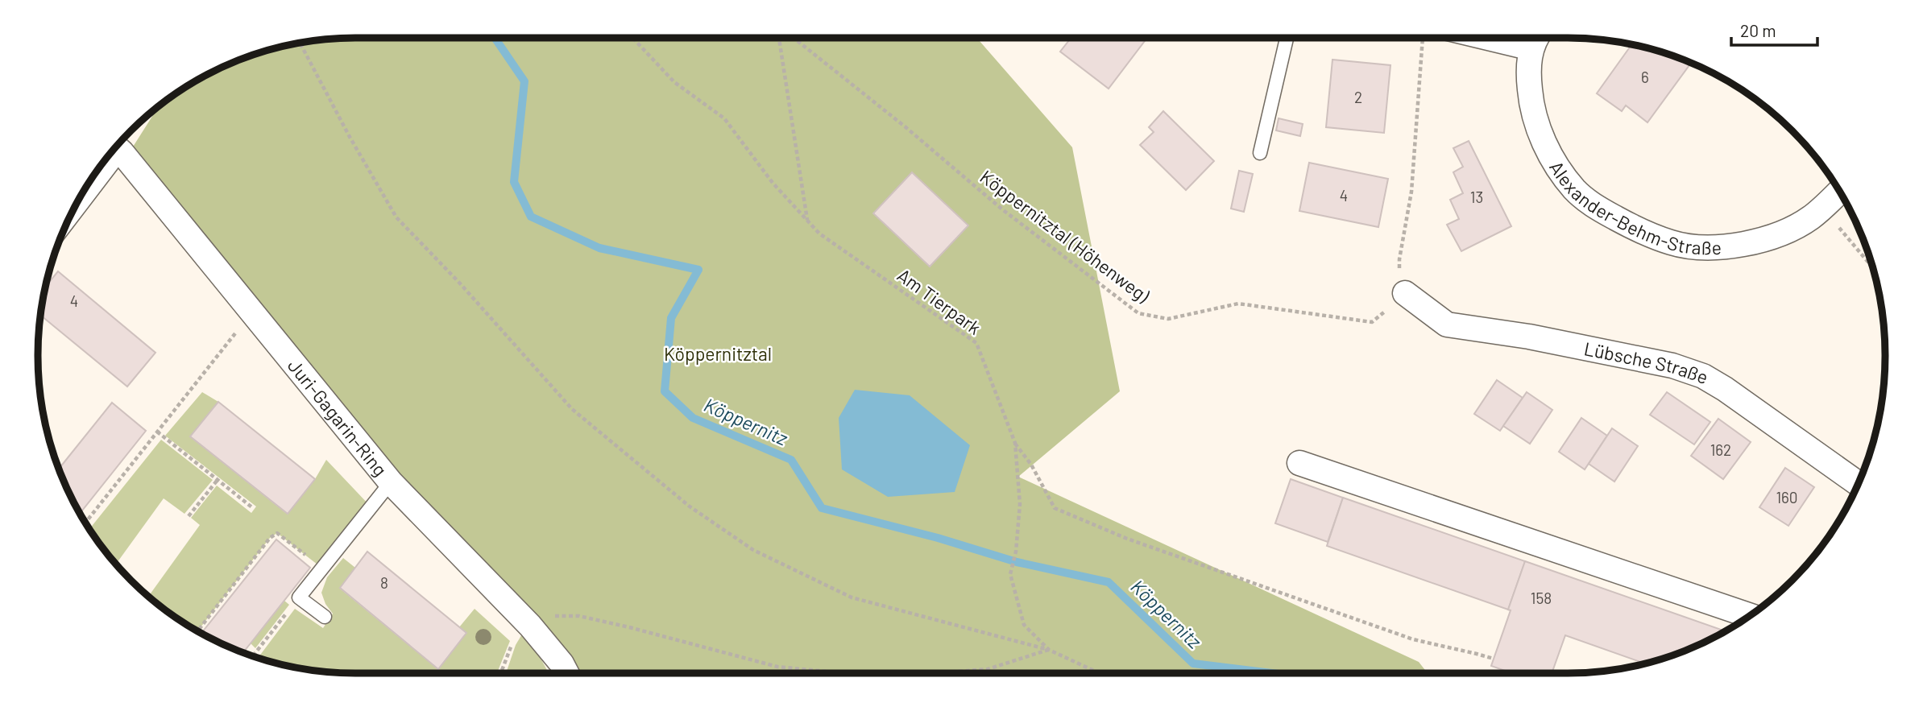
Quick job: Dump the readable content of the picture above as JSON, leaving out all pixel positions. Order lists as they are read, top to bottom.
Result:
{
  "streets": {
    "street": ["Alexander-Behm-Straße", "Lübsche Straße", "Juri-Gagarin-Ring"],
    "path": ["Köppernitztal (Höhenweg)", "Am Tierpark"]
  },
  "crossings": [
    ["Köppernitztal (Höhenweg)", "Am Tierpark"],
    ["Köppernitztal (Höhenweg)", "Lübsche Straße"]
  ],
  "water": ["Köppernitz"],
  "parks": ["Köppernitztal"],
  "house_numbers": [
    "6",
    "2",
    "4",
    "13",
    "4",
    "162",
    "160",
    "8",
    "158"
  ],
  "scale_bar": "20 m"
}
